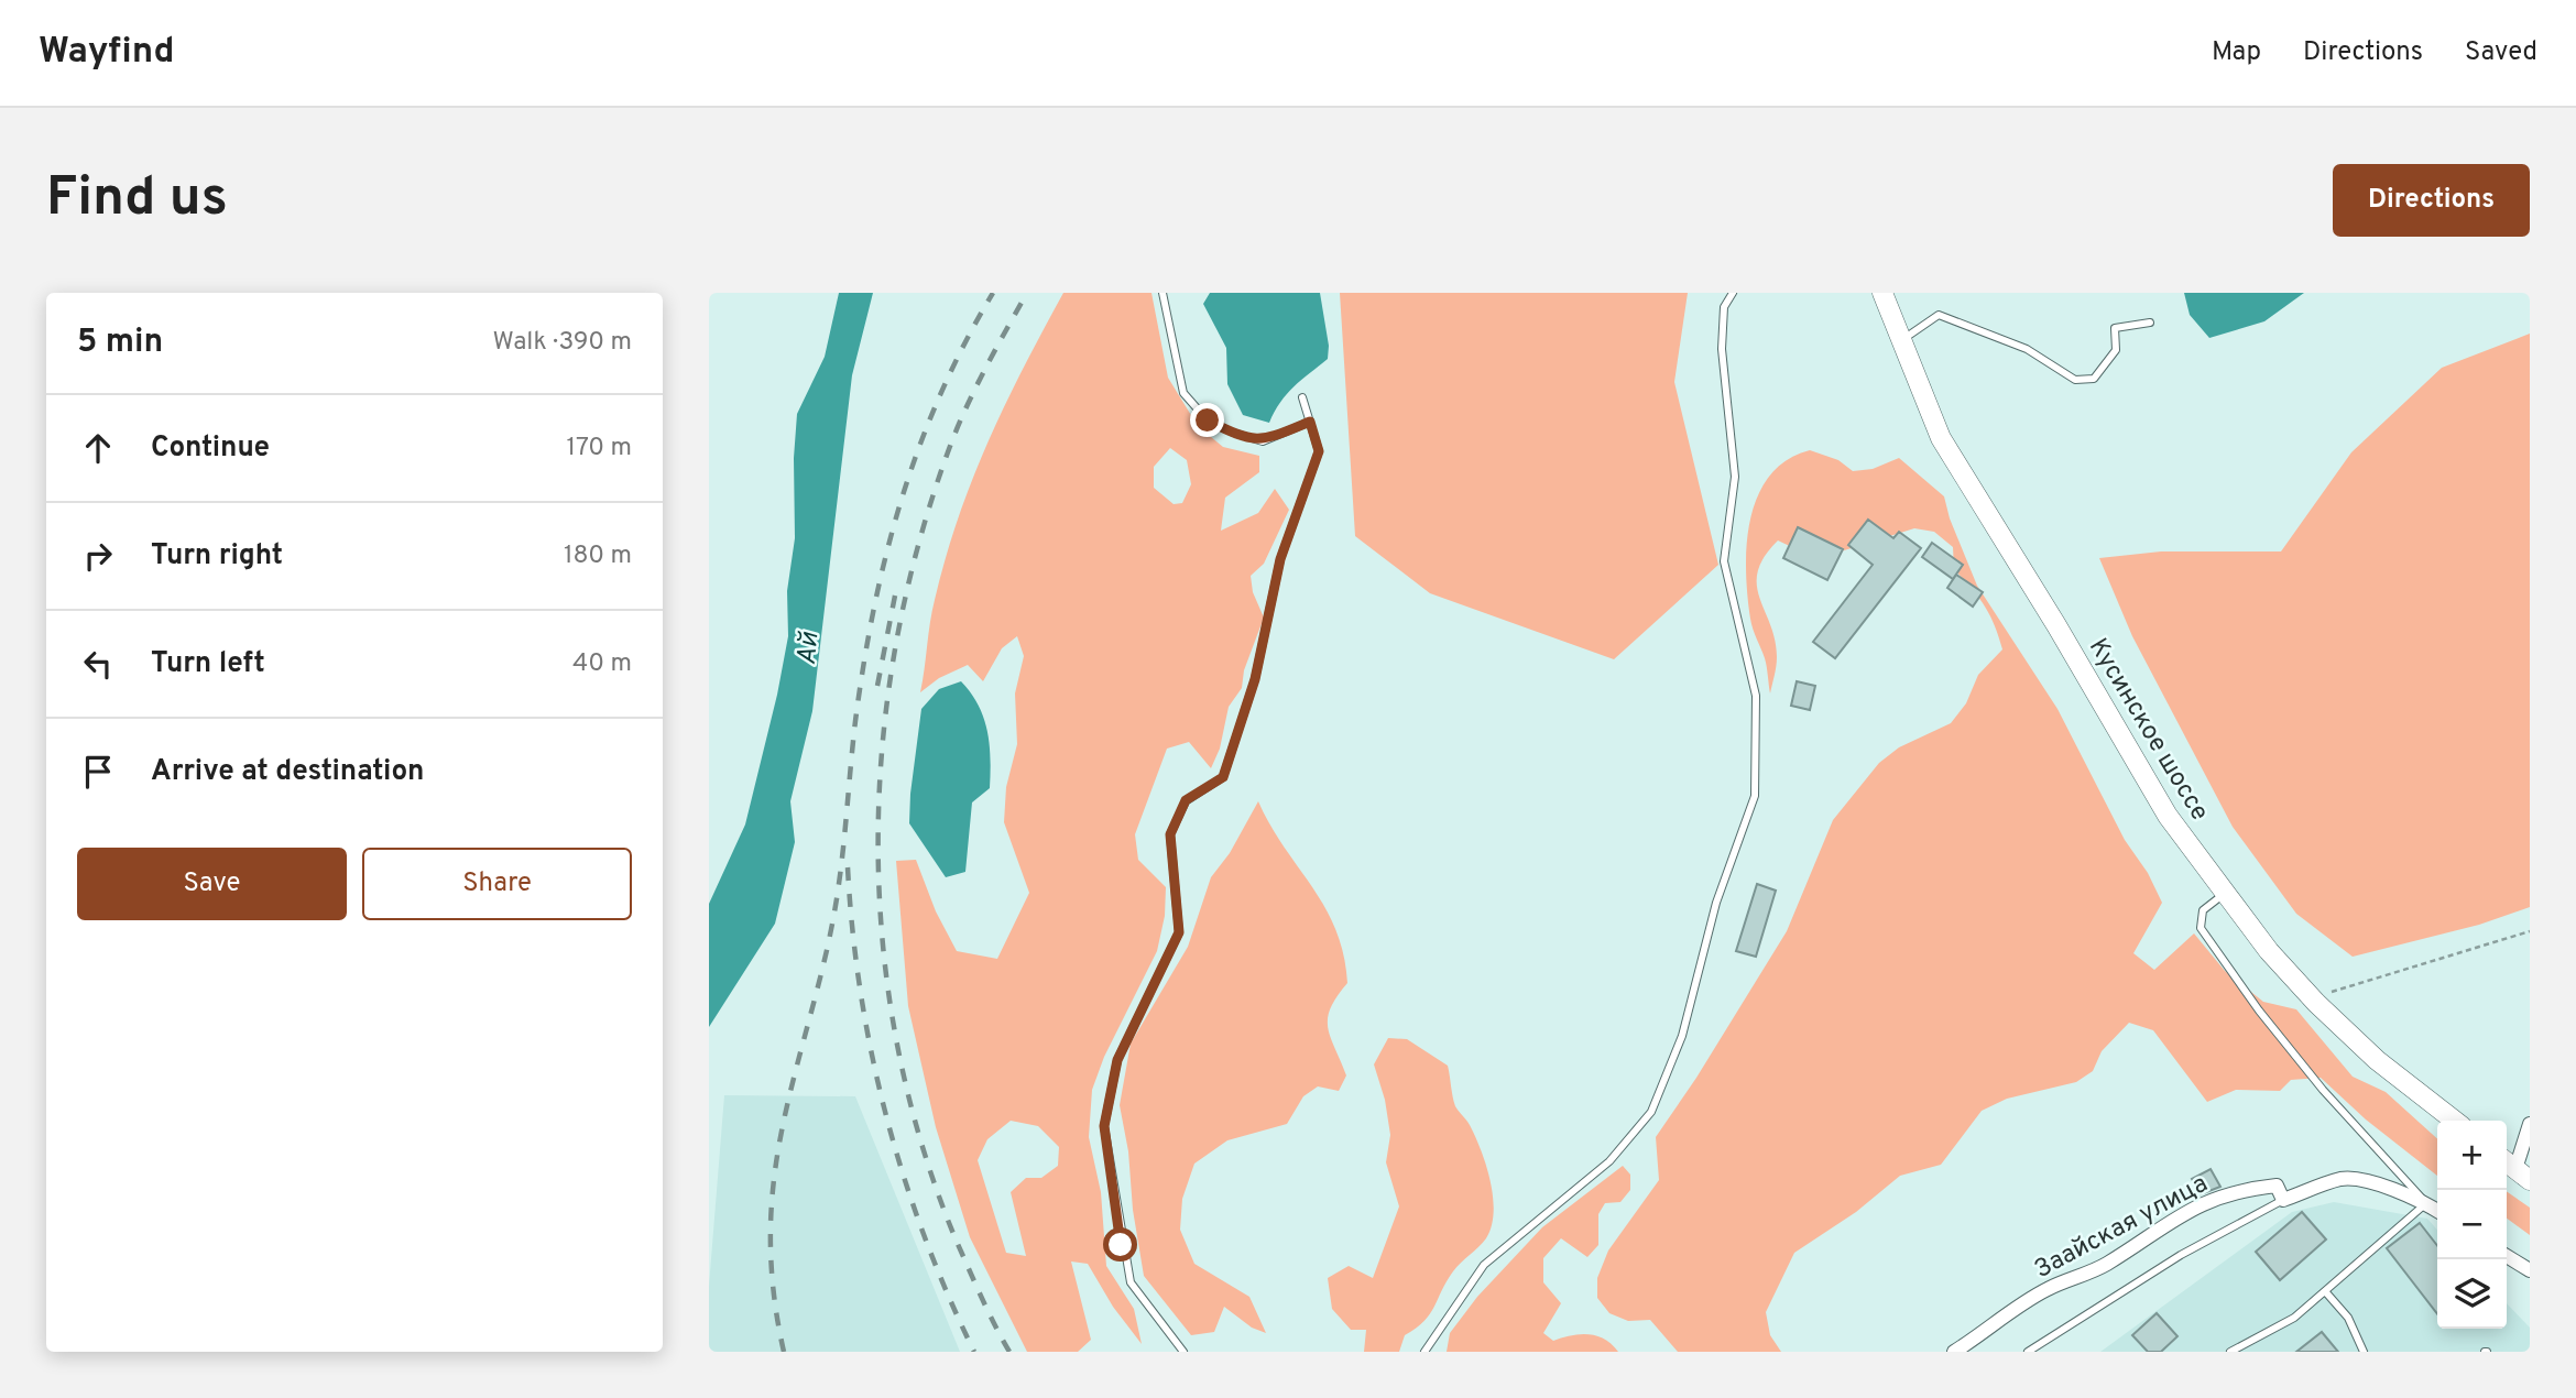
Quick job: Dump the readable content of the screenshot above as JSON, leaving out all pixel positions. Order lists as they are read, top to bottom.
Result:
{
  "streets": {
    "main road": ["Кусинское шоссе"],
    "street": ["Заайская улица"]
  },
  "water": ["Ай"],
  "page": {
    "header": "Wayfind",
    "nav": ["Map", "Directions", "Saved"],
    "buttons": [
      "Directions",
      ["Save", "Share"]
    ],
    "title": "Find us",
    "heading": ["5 min", "Walk · 390 m"],
    "list": [
      ["Continue", "170 m"],
      ["Turn right", "180 m"],
      ["Turn left", "40 m"],
      "Arrive at destination"
    ],
    "map_buttons": ["+", "−"]
  }
}
